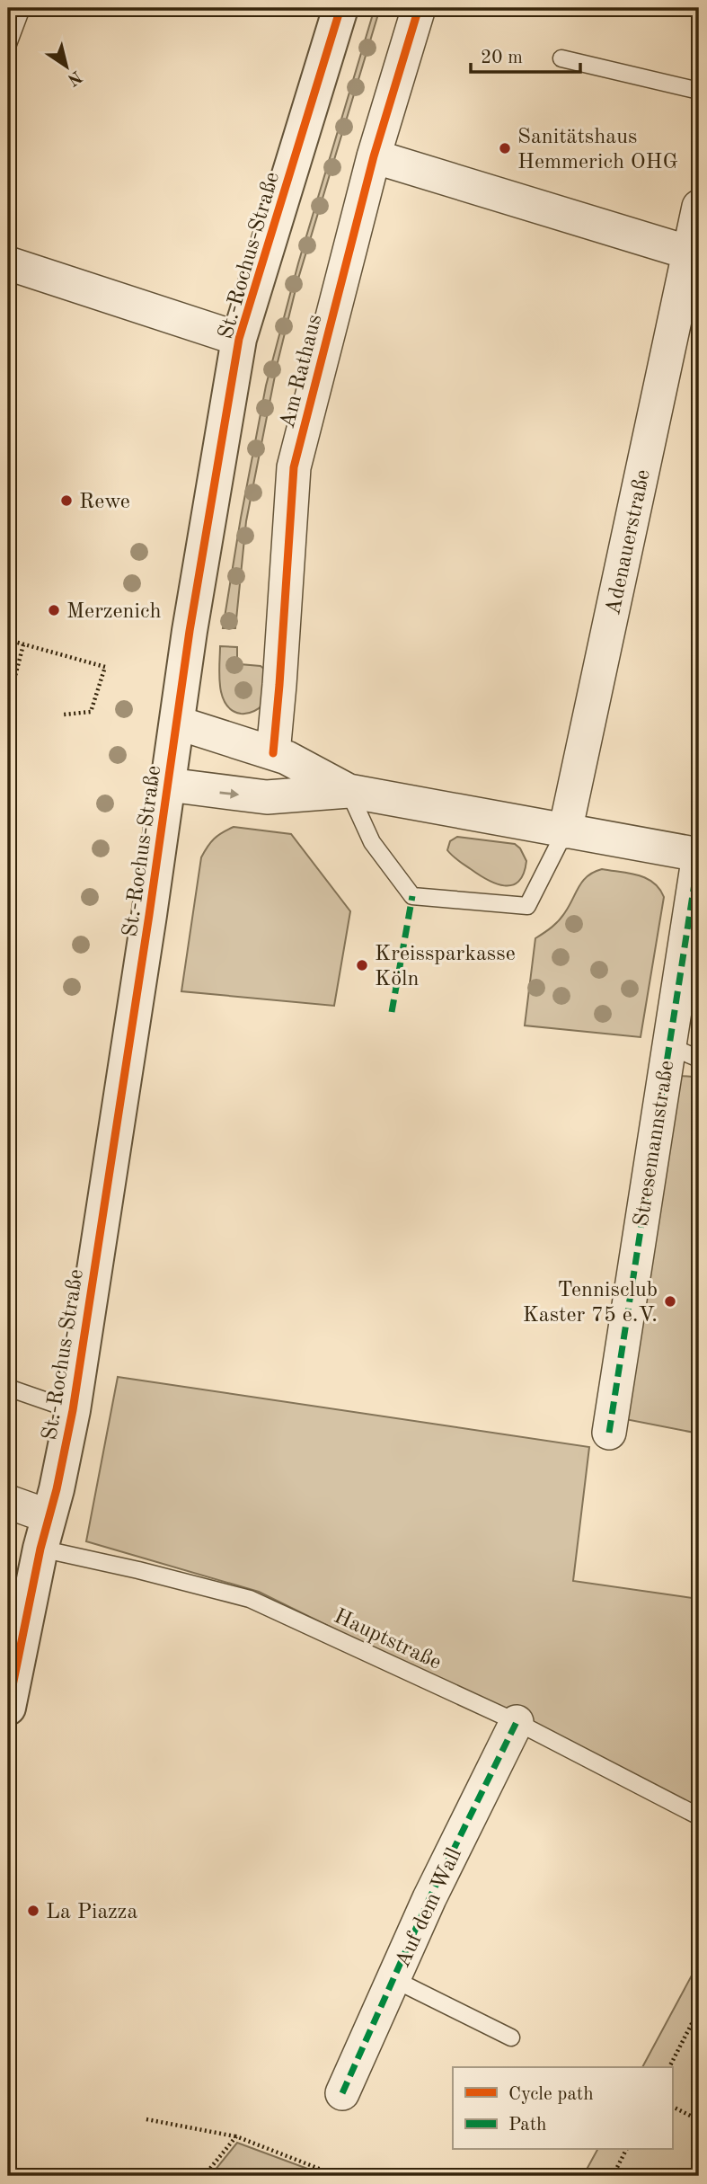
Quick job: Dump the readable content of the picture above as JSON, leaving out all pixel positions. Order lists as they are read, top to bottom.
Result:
{
  "streets": {
    "street": [
      "St.-Rochus-Straße",
      "Am Rathaus",
      "Adenauerstraße",
      "Stresemannstraße",
      "Auf dem Wall"
    ],
    "lane": ["Hauptstraße"]
  },
  "crossings": [
    ["St.-Rochus-Straße", "Stresemannstraße"],
    ["St.-Rochus-Straße", "Hauptstraße"],
    ["Am Rathaus", "Stresemannstraße"],
    ["Adenauerstraße", "Stresemannstraße"],
    ["Hauptstraße", "Auf dem Wall"]
  ],
  "places": [
    "Sanitätshaus Hemmerich OHG",
    "Rewe",
    "Merzenich",
    "Kreissparkasse Köln",
    "Tennisclub Kaster 75 e.V.",
    "La Piazza"
  ],
  "legend": ["Cycle path", "Path"],
  "scale_bar": "20 m",
  "north": "bottom right"
}
